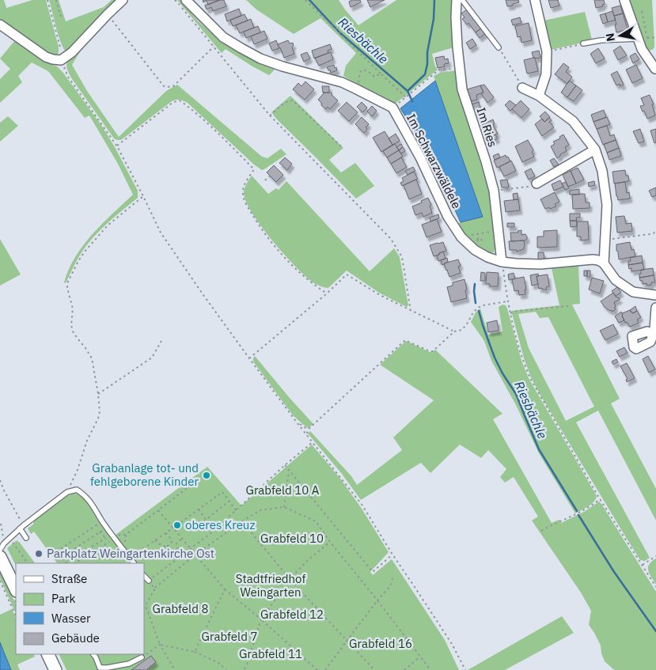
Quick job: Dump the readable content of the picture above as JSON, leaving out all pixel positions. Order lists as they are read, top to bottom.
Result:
{
  "streets": {
    "street": ["Im Ries", "Im Schwarzwäldele"]
  },
  "crossings": [
    ["Im Ries", "Im Schwarzwäldele"]
  ],
  "water": ["Riesbächle"],
  "parks": [
    "Grabfeld 10 A",
    "Grabfeld 10",
    "Stadtfriedhof Weingarten",
    "Grabfeld 8",
    "Grabfeld 12",
    "Grabfeld 7",
    "Grabfeld 16",
    "Grabfeld 11"
  ],
  "places": ["Grabanlage tot- und fehlgeborene Kinder", "oberes Kreuz", "Parkplatz Weingartenkirche Ost"],
  "legend": [
    "Straße",
    "Park",
    "Wasser",
    "Gebäude"
  ],
  "north": "left"
}
